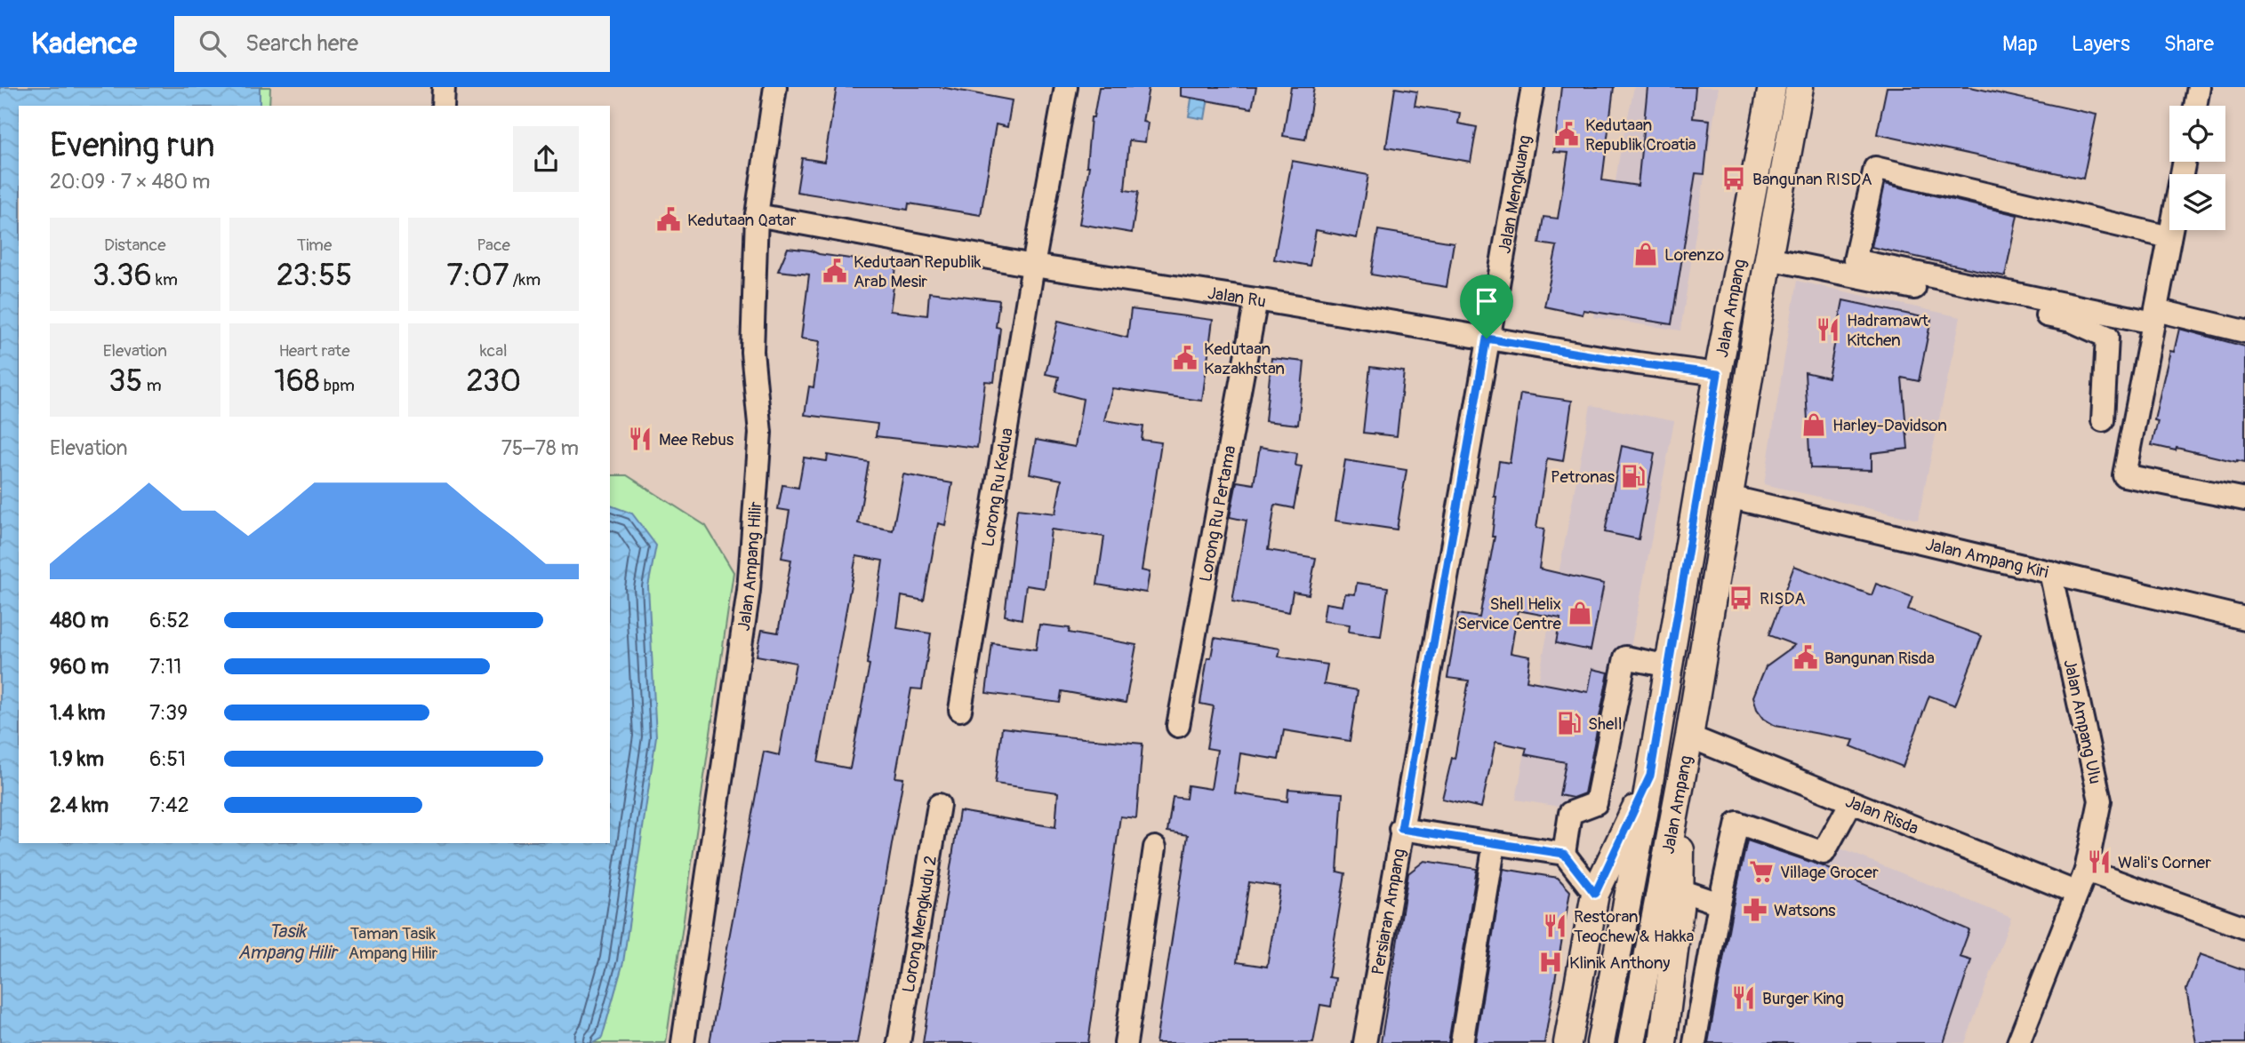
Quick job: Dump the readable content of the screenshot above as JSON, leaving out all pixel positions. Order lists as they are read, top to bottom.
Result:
{
  "streets": {
    "main road": ["Jalan Ampang"],
    "street": [
      "Jalan Mengkuang",
      "Jalan Ru",
      "Lorong Ru Kedua",
      "Lorong Ru Pertama",
      "Jalan Ampang Kiri",
      "Jalan Ampang Hilir",
      "Jalan Ampang Ulu",
      "Jalan Risda",
      "Persiaran Ampang",
      "Lorong Mengkudu 2"
    ]
  },
  "crossings": [
    ["Jalan Mengkuang", "Jalan Ru"],
    ["Jalan Mengkuang", "Persiaran Ampang"],
    ["Jalan Ru", "Jalan Ampang"],
    ["Jalan Ru", "Lorong Ru Kedua"],
    ["Jalan Ru", "Lorong Ru Pertama"],
    ["Jalan Ru", "Jalan Ampang Hilir"],
    ["Jalan Ru", "Persiaran Ampang"],
    ["Jalan Ampang", "Jalan Ampang Kiri"],
    ["Jalan Ampang", "Jalan Risda"],
    ["Jalan Ampang Kiri", "Jalan Ampang Ulu"],
    ["Jalan Ampang Ulu", "Jalan Risda"]
  ],
  "water": ["Tasik Ampang Hilir"],
  "parks": ["Taman Tasik Ampang Hilir"],
  "places": {
    "public building": [
      "Kedutaan Republik Croatia",
      "Kedutaan Qatar",
      "Kedutaan Republik Arab Mesir",
      "Kedutaan Kazakhstan",
      "Bangunan Risda"
    ],
    "bus stop": ["Bangunan RISDA", "RISDA"],
    "shop": ["Lorenzo", "Harley-Davidson", "Shell Helix Service Centre"],
    "restaurant": [
      "Hadramawt Kitchen",
      "Mee Rebus",
      "Wali's Corner",
      "Restoran Teochew & Hakka",
      "Burger King"
    ],
    "fuel station": ["Petronas", "Shell"],
    "supermarket": ["Village Grocer"],
    "pharmacy": ["Watsons"],
    "hospital": ["Klinik Anthony"]
  },
  "page": {
    "header": "Kadence",
    "search": "Search here",
    "nav": ["Map", "Layers", "Share"],
    "heading": ["Evening run", "20:09 · 7 × 480 m"],
    "stats": [
      ["Distance", "3.36 km"],
      ["Time", "23:55"],
      ["Pace", "7:07 /km"],
      ["Elevation", "35 m"],
      ["Heart rate", "168 bpm"],
      ["kcal", "230"]
    ],
    "chart": ["Elevation", "75–78 m"],
    "list": [
      {
        "name": "480 m",
        "note": "6:52"
      },
      {
        "name": "960 m",
        "note": "7:11"
      },
      {
        "name": "1.4 km",
        "note": "7:39"
      },
      {
        "name": "1.9 km",
        "note": "6:51"
      },
      {
        "name": "2.4 km",
        "note": "7:42"
      }
    ]
  }
}
